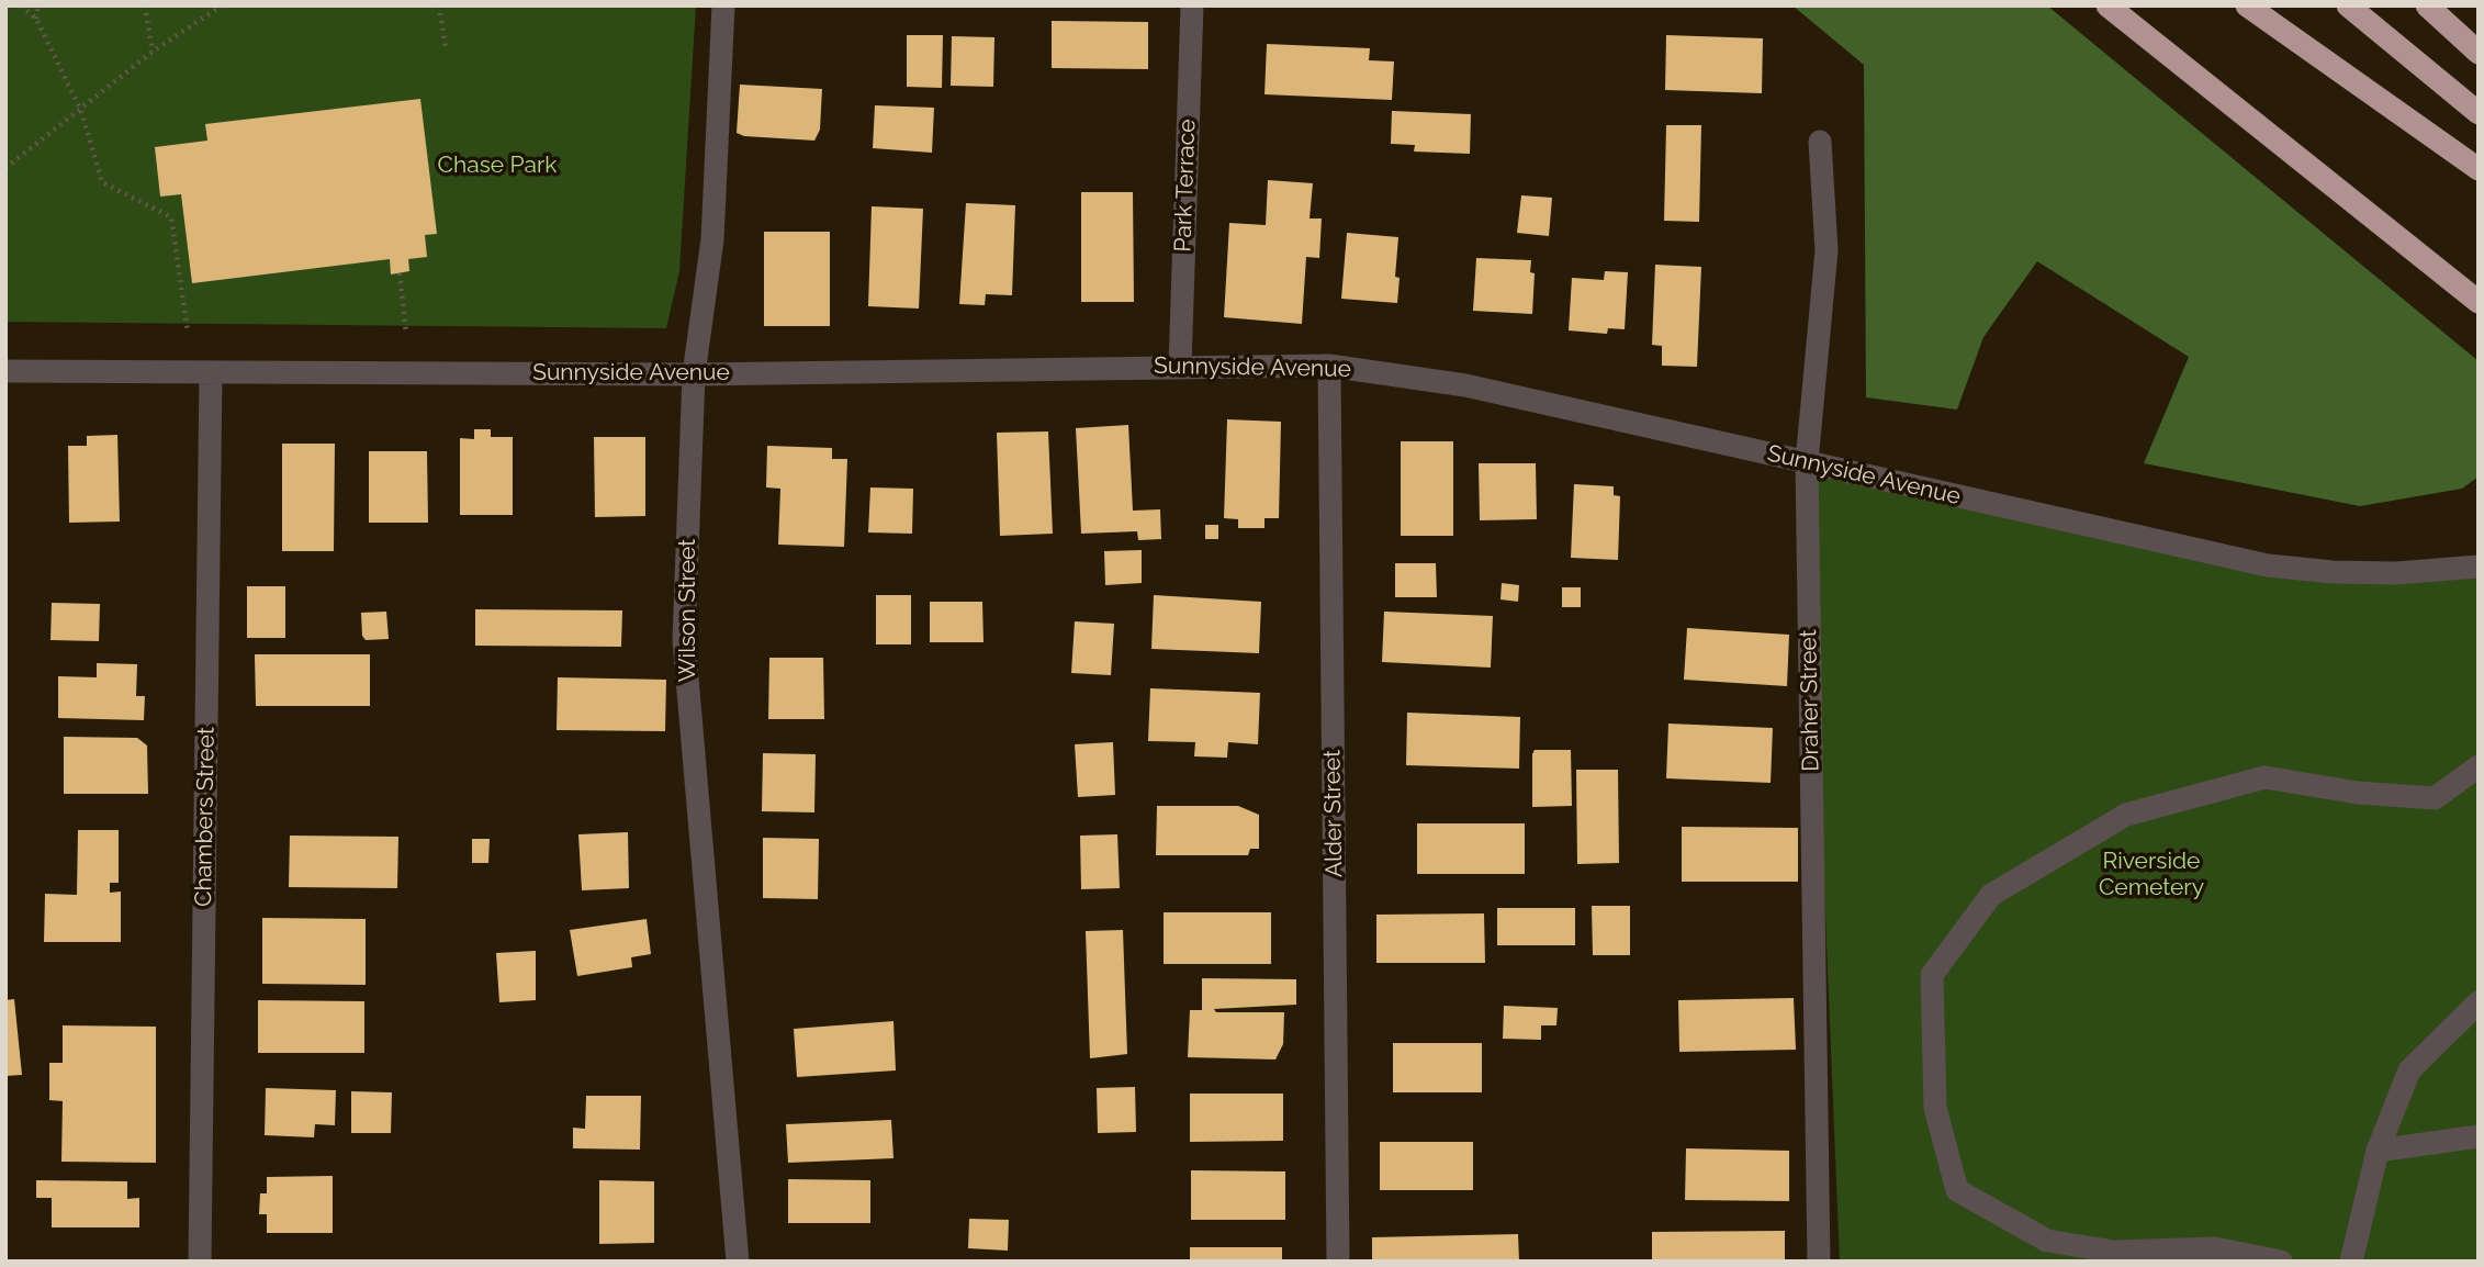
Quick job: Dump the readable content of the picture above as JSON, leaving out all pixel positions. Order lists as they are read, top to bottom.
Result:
{
  "streets": {
    "street": [
      "Park Terrace",
      "Sunnyside Avenue",
      "Wilson Street",
      "Draher Street",
      "Alder Street",
      "Chambers Street"
    ]
  },
  "crossings": [
    ["Park Terrace", "Sunnyside Avenue"],
    ["Sunnyside Avenue", "Wilson Street"],
    ["Sunnyside Avenue", "Draher Street"],
    ["Sunnyside Avenue", "Alder Street"],
    ["Sunnyside Avenue", "Chambers Street"]
  ],
  "parks": ["Chase Park", "Riverside Cemetery"]
}
